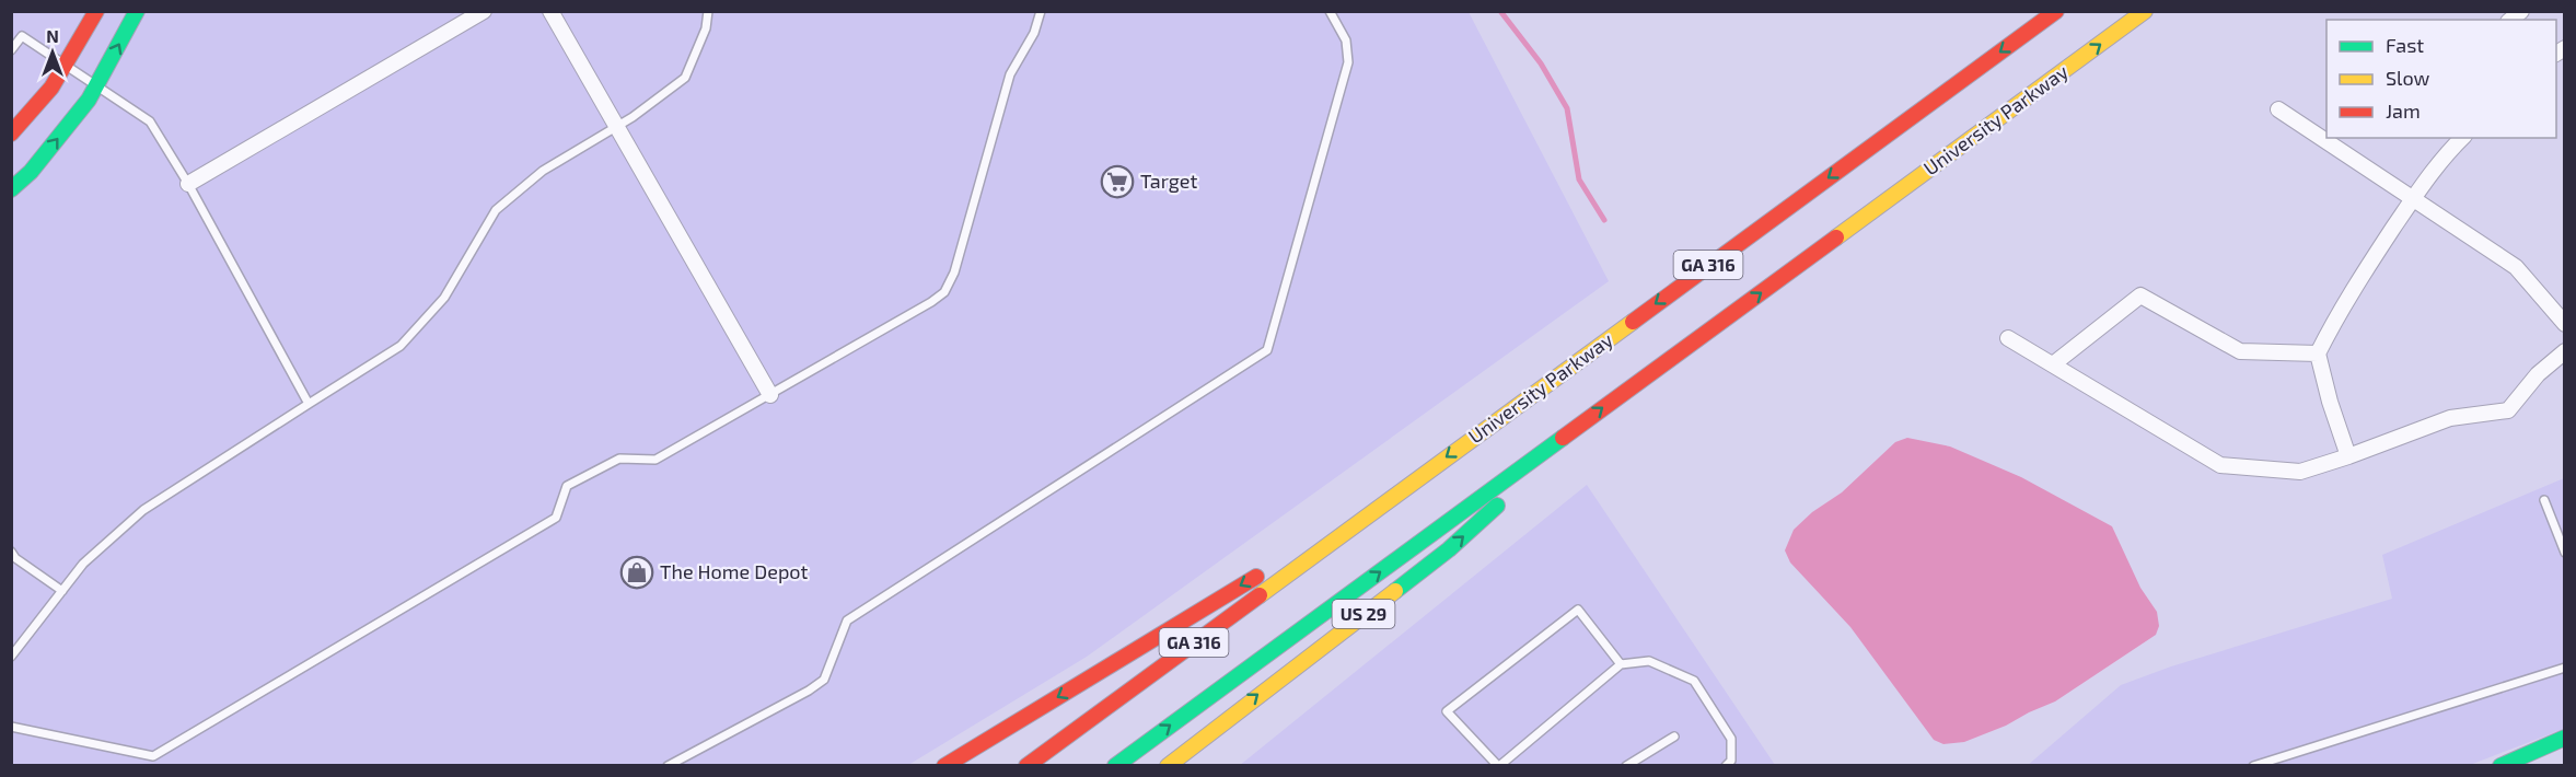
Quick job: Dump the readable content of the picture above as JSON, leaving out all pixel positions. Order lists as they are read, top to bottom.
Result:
{
  "streets": {
    "main road": ["University Parkway", "GA 316", "US 29"]
  },
  "crossings": [
    ["University Parkway", "US 29"]
  ],
  "places": {
    "supermarket": ["Target"],
    "shop": ["The Home Depot"]
  },
  "legend": ["Fast", "Slow", "Jam"],
  "north": "top"
}
